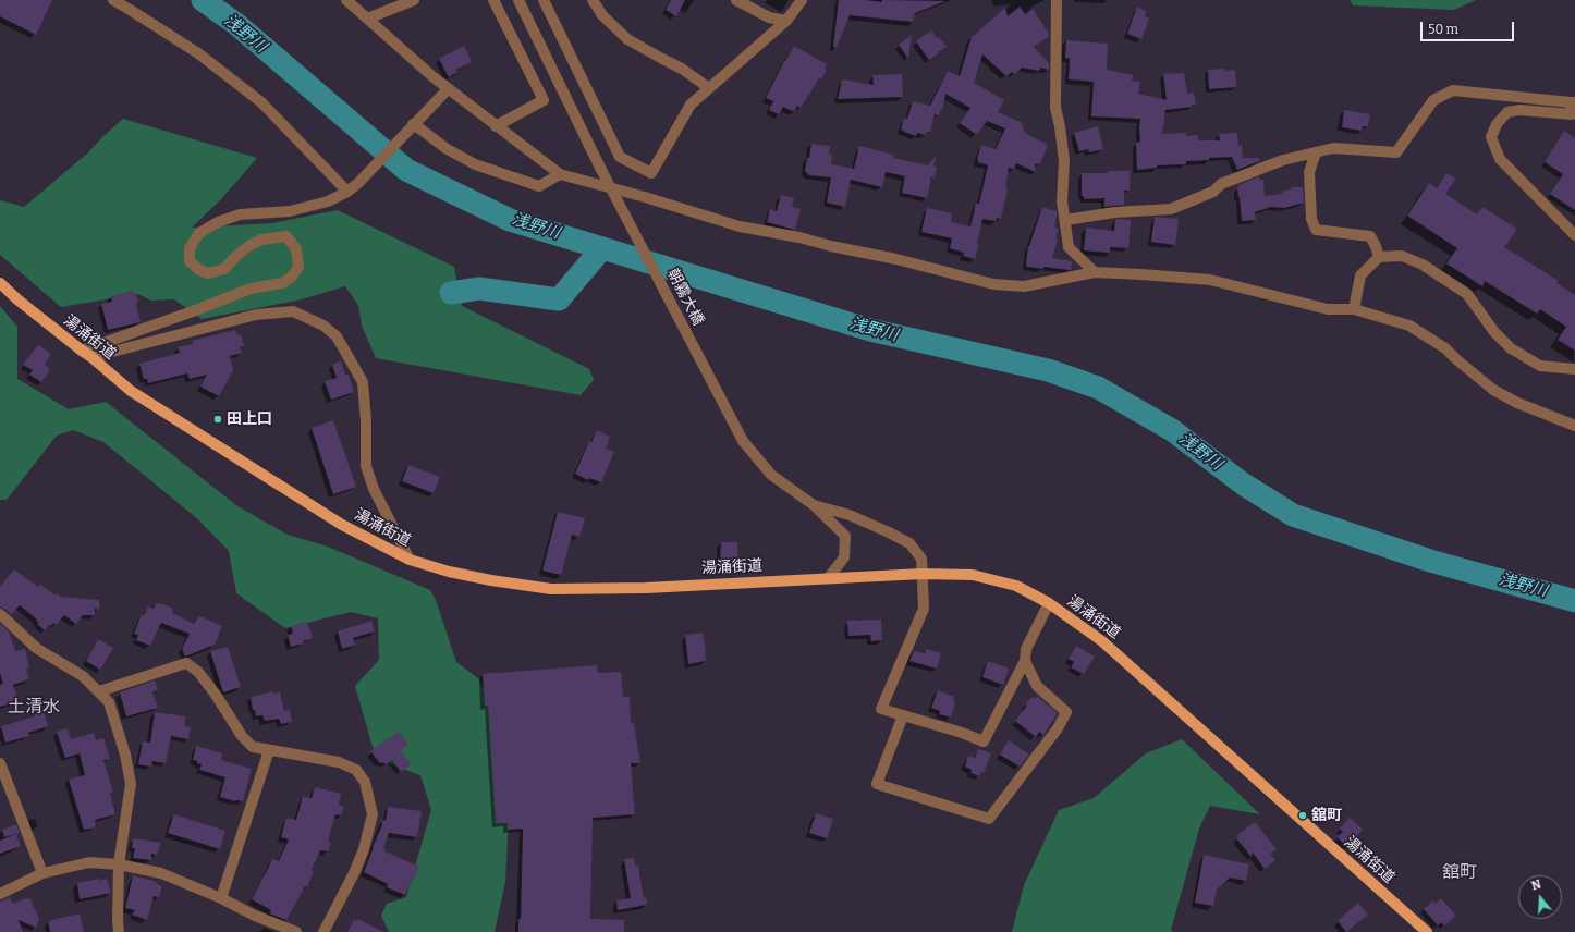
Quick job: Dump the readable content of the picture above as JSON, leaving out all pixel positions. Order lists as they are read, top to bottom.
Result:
{
  "streets": {
    "main road": ["湯涌街道"],
    "street": ["朝霧大橋"]
  },
  "districts": ["土清水", "舘町"],
  "water": ["浅野川"],
  "places": ["田上口", "舘町"],
  "scale_bar": "50 m",
  "north": "top"
}
